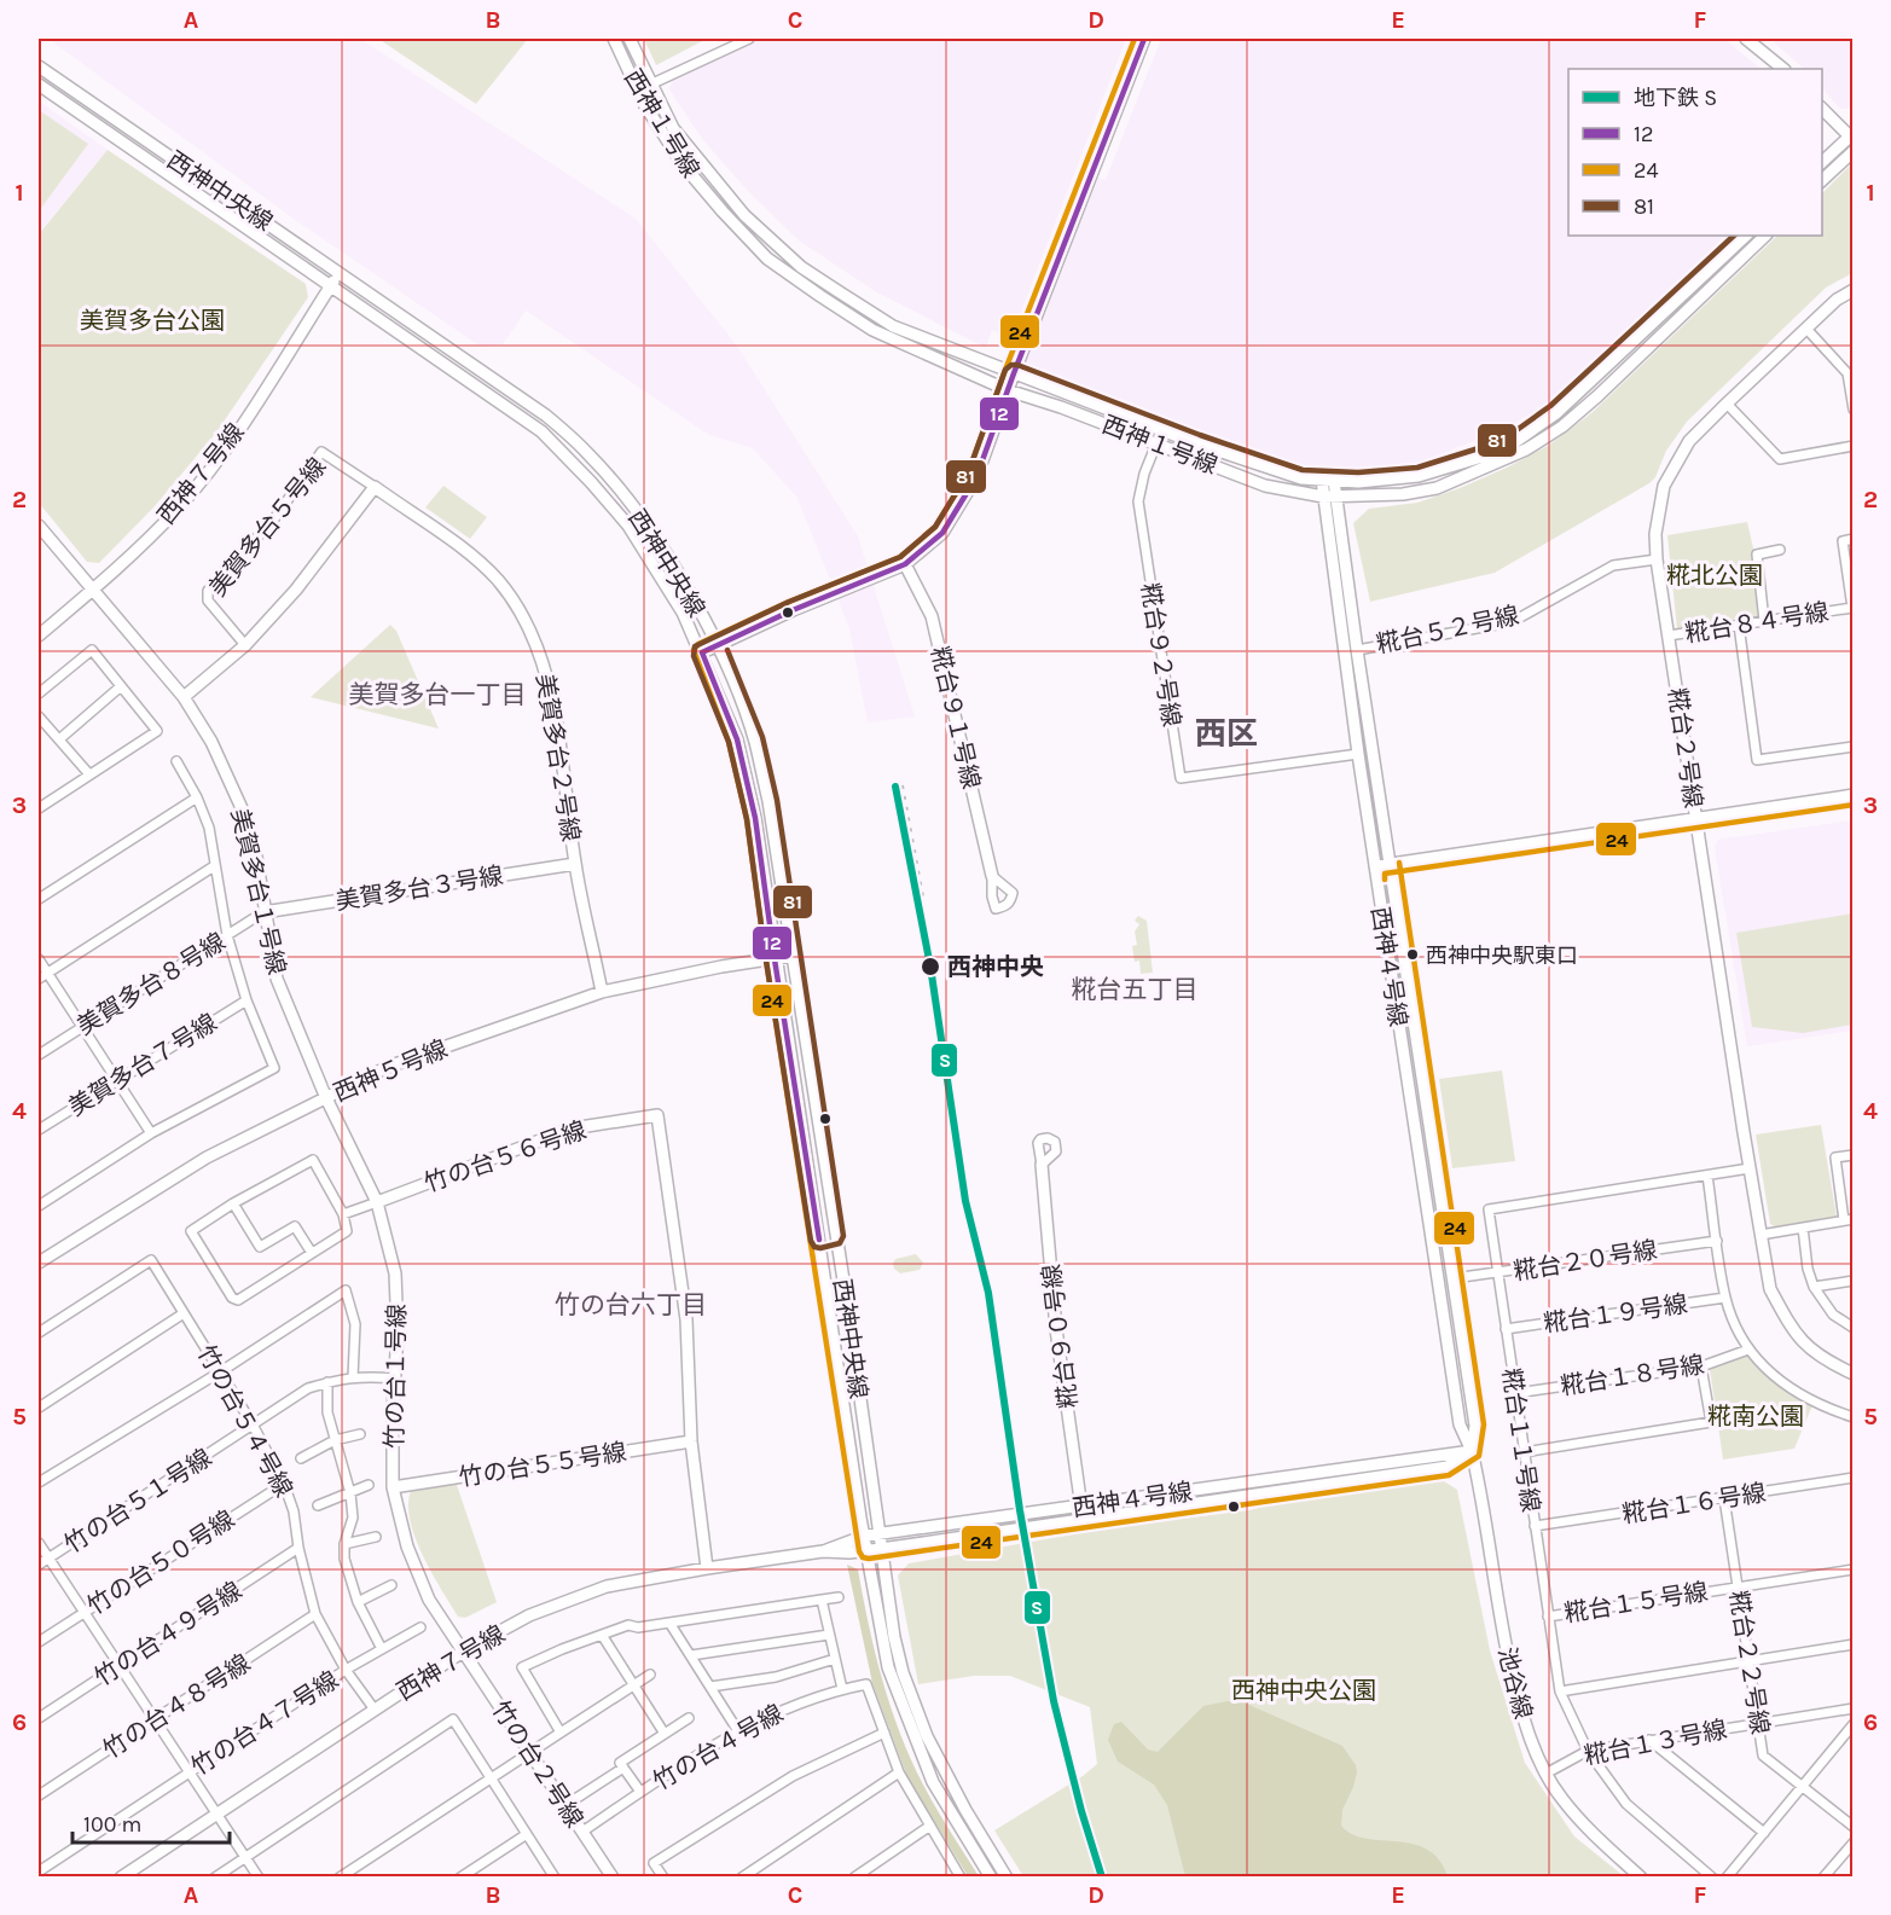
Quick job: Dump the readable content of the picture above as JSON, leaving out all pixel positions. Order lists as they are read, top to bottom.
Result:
{
  "streets": {
    "street": [
      "西神１号線",
      "西神中央線",
      "西神７号線",
      "美賀多台５号線",
      "糀台８４号線",
      "糀台５２号線",
      "糀台９２号線",
      "糀台９１号線",
      "糀台２号線",
      "美賀多台２号線",
      "美賀多台３号線",
      "美賀多台１号線",
      "西神４号線",
      "美賀多台８号線",
      "美賀多台７号線",
      "西神５号線",
      "竹の台５６号線",
      "糀台２０号線",
      "糀台１９号線",
      "糀台９０号線",
      "糀台１８号線",
      "竹の台１号線",
      "竹の台５４号線",
      "糀台１１号線",
      "竹の台５５号線",
      "竹の台５１号線",
      "糀台１６号線",
      "竹の台５０号線",
      "糀台１５号線",
      "竹の台４９号線",
      "糀台２２号線",
      "池谷線",
      "竹の台４８号線",
      "竹の台４７号線",
      "糀台１３号線",
      "竹の台４号線",
      "竹の台２号線"
    ]
  },
  "crossings": [
    ["西神１号線", "糀台９２号線"],
    ["西神１号線", "西神４号線"],
    ["西神中央線", "西神７号線"],
    ["西神中央線", "西神４号線"],
    ["西神中央線", "西神５号線"],
    ["西神７号線", "美賀多台１号線"],
    ["西神７号線", "西神４号線"],
    ["西神７号線", "竹の台５６号線"],
    ["西神７号線", "竹の台１号線"],
    ["西神７号線", "竹の台５４号線"],
    ["西神７号線", "竹の台２号線"],
    ["美賀多台５号線", "美賀多台２号線"],
    ["糀台８４号線", "糀台２号線"],
    ["糀台５２号線", "糀台２号線"],
    ["糀台５２号線", "西神４号線"],
    ["糀台９２号線", "西神４号線"],
    ["糀台２号線", "糀台１１号線"],
    ["美賀多台２号線", "美賀多台３号線"],
    ["美賀多台２号線", "西神５号線"],
    ["美賀多台３号線", "美賀多台１号線"],
    ["美賀多台３号線", "美賀多台８号線"],
    ["美賀多台１号線", "美賀多台８号線"],
    ["美賀多台１号線", "西神５号線"],
    ["美賀多台１号線", "竹の台１号線"],
    ["西神４号線", "糀台２０号線"],
    ["西神４号線", "糀台９０号線"],
    ["西神４号線", "池谷線"],
    ["西神５号線", "竹の台１号線"],
    ["竹の台５６号線", "竹の台１号線"],
    ["竹の台５６号線", "竹の台５５号線"],
    ["糀台２０号線", "糀台１１号線"],
    ["糀台１９号線", "糀台１１号線"],
    ["糀台１８号線", "糀台１１号線"],
    ["竹の台１号線", "竹の台５５号線"],
    ["竹の台１号線", "竹の台５１号線"],
    ["竹の台１号線", "竹の台２号線"],
    ["竹の台５４号線", "竹の台５１号線"],
    ["竹の台５４号線", "竹の台５０号線"],
    ["竹の台５４号線", "竹の台４９号線"],
    ["竹の台５４号線", "竹の台４８号線"],
    ["竹の台５４号線", "竹の台４７号線"],
    ["糀台１１号線", "糀台１６号線"],
    ["糀台１１号線", "糀台１５号線"],
    ["糀台１１号線", "糀台１３号線"],
    ["糀台１６号線", "糀台２２号線"],
    ["糀台１５号線", "糀台２２号線"],
    ["糀台２２号線", "糀台１３号線"],
    ["池谷線", "糀台１３号線"],
    ["竹の台４号線", "竹の台２号線"]
  ],
  "districts": [
    "美賀多台一丁目",
    "西区",
    "糀台五丁目",
    "竹の台六丁目"
  ],
  "parks": [
    "美賀多台公園",
    "糀北公園",
    "糀南公園",
    "西神中央公園"
  ],
  "places": ["西神中央駅東口", "西神中央"],
  "lines": [
    "transit line 12",
    "transit line 24",
    "transit line 81",
    "metro line S"
  ],
  "legend": [
    "地下鉄 S",
    "12",
    "24",
    "81"
  ],
  "scale_bar": "100 m",
  "grid": {
    "columns": [
      "A",
      "B",
      "C",
      "D",
      "E",
      "F"
    ],
    "rows": [
      "1",
      "2",
      "3",
      "4",
      "5",
      "6"
    ]
  }
}
